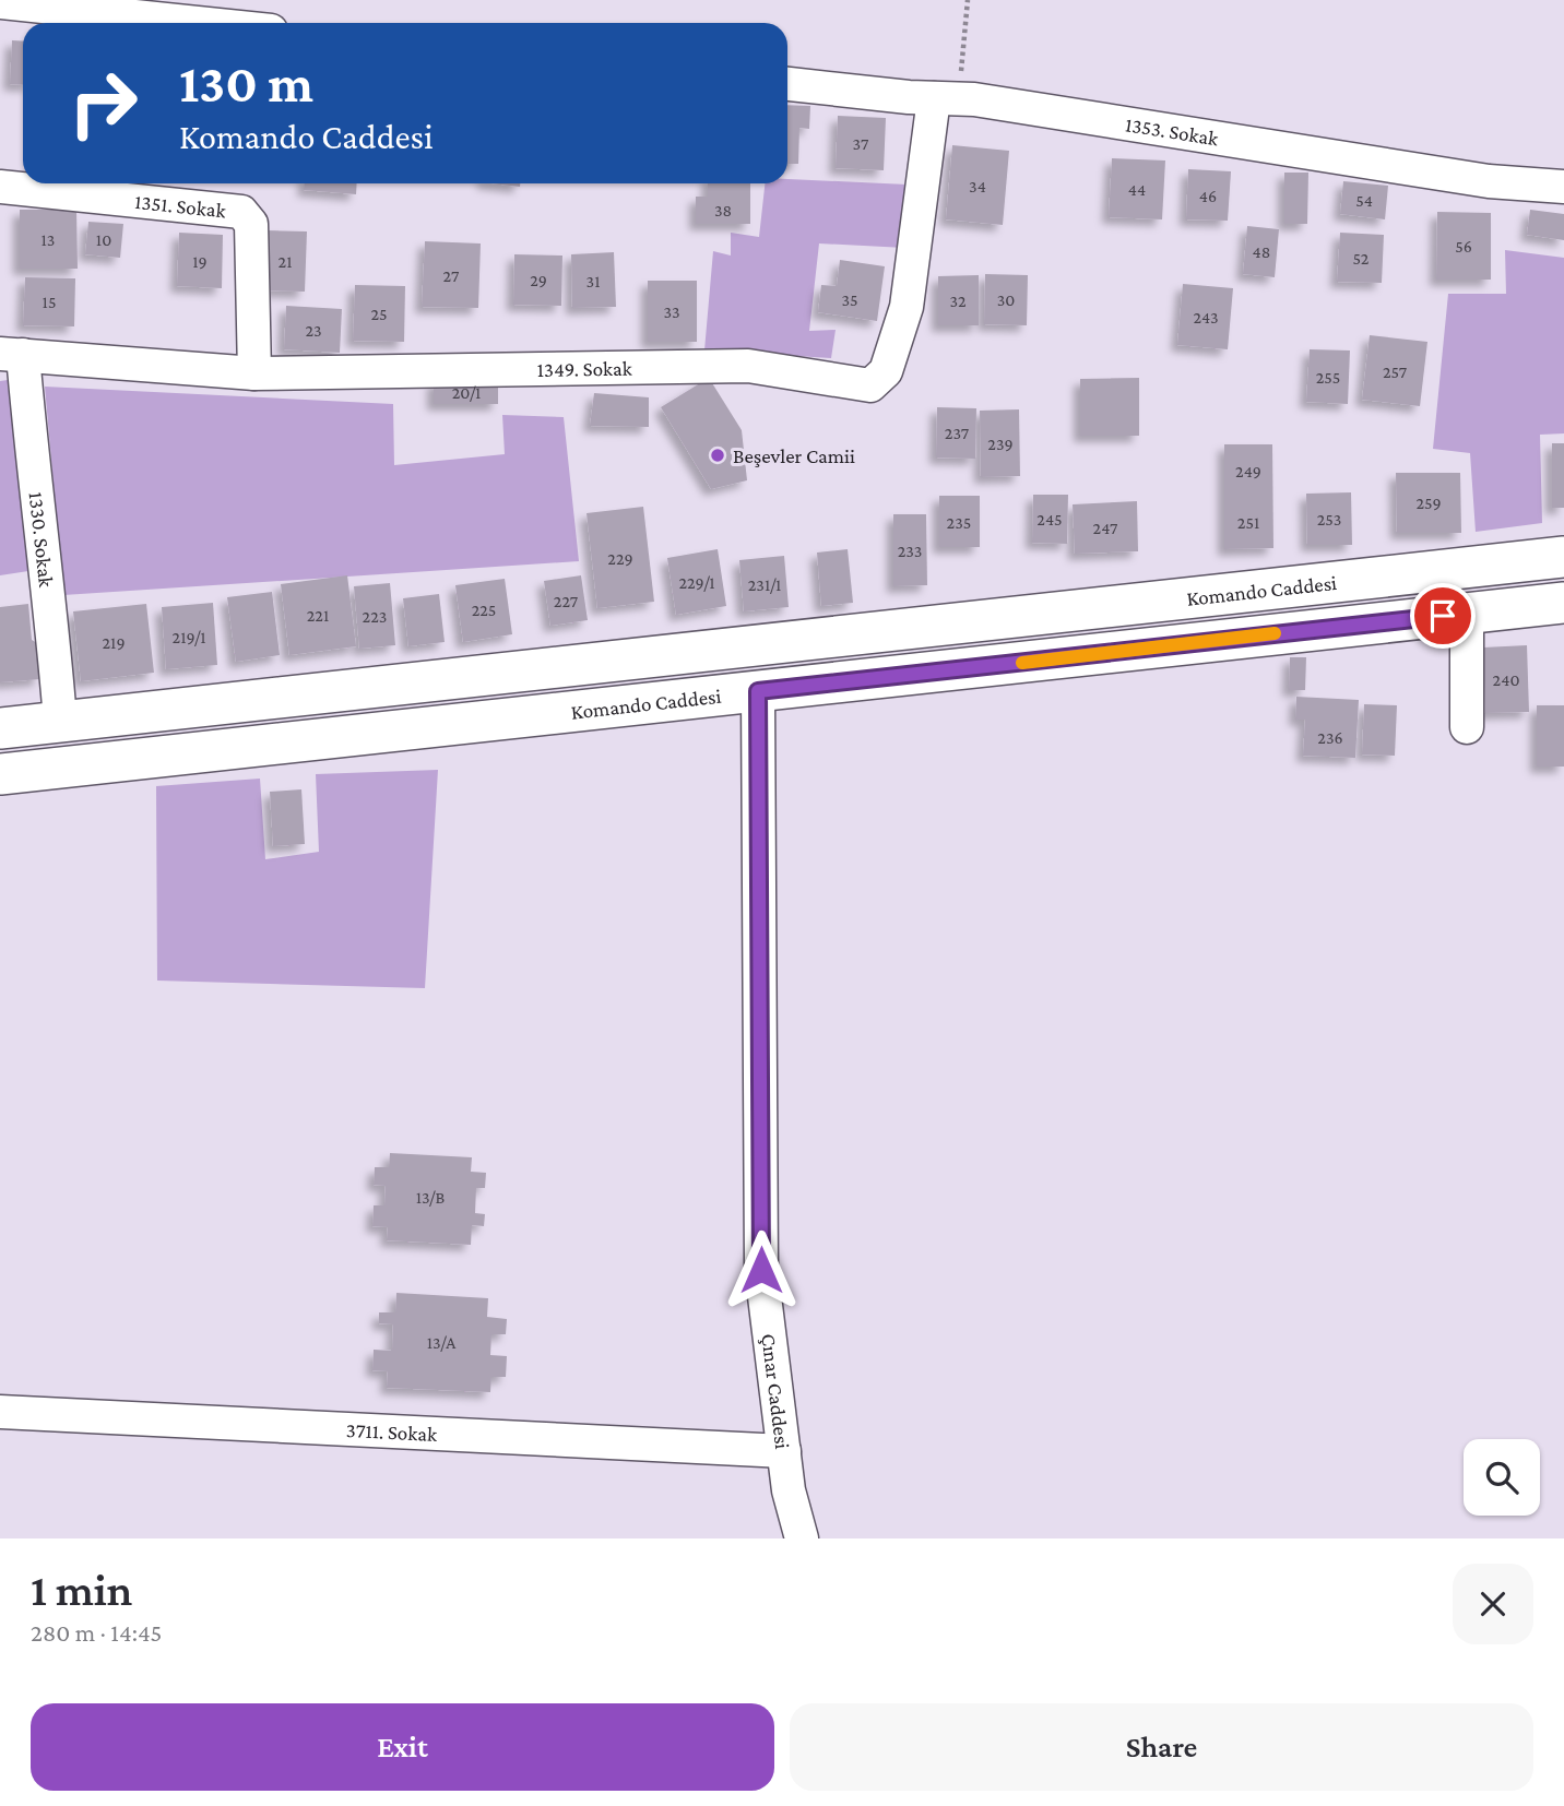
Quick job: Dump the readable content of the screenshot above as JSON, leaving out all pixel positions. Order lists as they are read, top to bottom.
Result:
{
  "streets": {
    "main road": ["Komando Caddesi"],
    "street": [
      "1353. Sokak",
      "1351. Sokak",
      "1349. Sokak",
      "1330. Sokak",
      "Çınar Caddesi",
      "3711. Sokak"
    ]
  },
  "crossings": [
    ["1353. Sokak", "1349. Sokak"],
    ["1351. Sokak", "1349. Sokak"],
    ["1349. Sokak", "1330. Sokak"],
    ["1330. Sokak", "Komando Caddesi"],
    ["Komando Caddesi", "Çınar Caddesi"],
    ["Çınar Caddesi", "3711. Sokak"]
  ],
  "places": ["Beşevler Camii"],
  "house_numbers": [
    "37",
    "34",
    "44",
    "46",
    "54",
    "38",
    "13",
    "10",
    "56",
    "48",
    "52",
    "19",
    "21",
    "27",
    "29",
    "31",
    "35",
    "30",
    "32",
    "15",
    "33",
    "25",
    "243",
    "23",
    "257",
    "255",
    "20/1",
    "237",
    "239",
    "249",
    "259",
    "245",
    "253",
    "235",
    "251",
    "247",
    "233",
    "229",
    "229/1",
    "231/1",
    "227",
    "225",
    "221",
    "223",
    "219/1",
    "219",
    "240",
    "236",
    "13/B",
    "13/A"
  ],
  "page": {
    "turn": ["130 m", "Komando Caddesi"],
    "heading": ["1 min", "280 m · 14:45"],
    "buttons": ["Exit", "Share"]
  }
}
